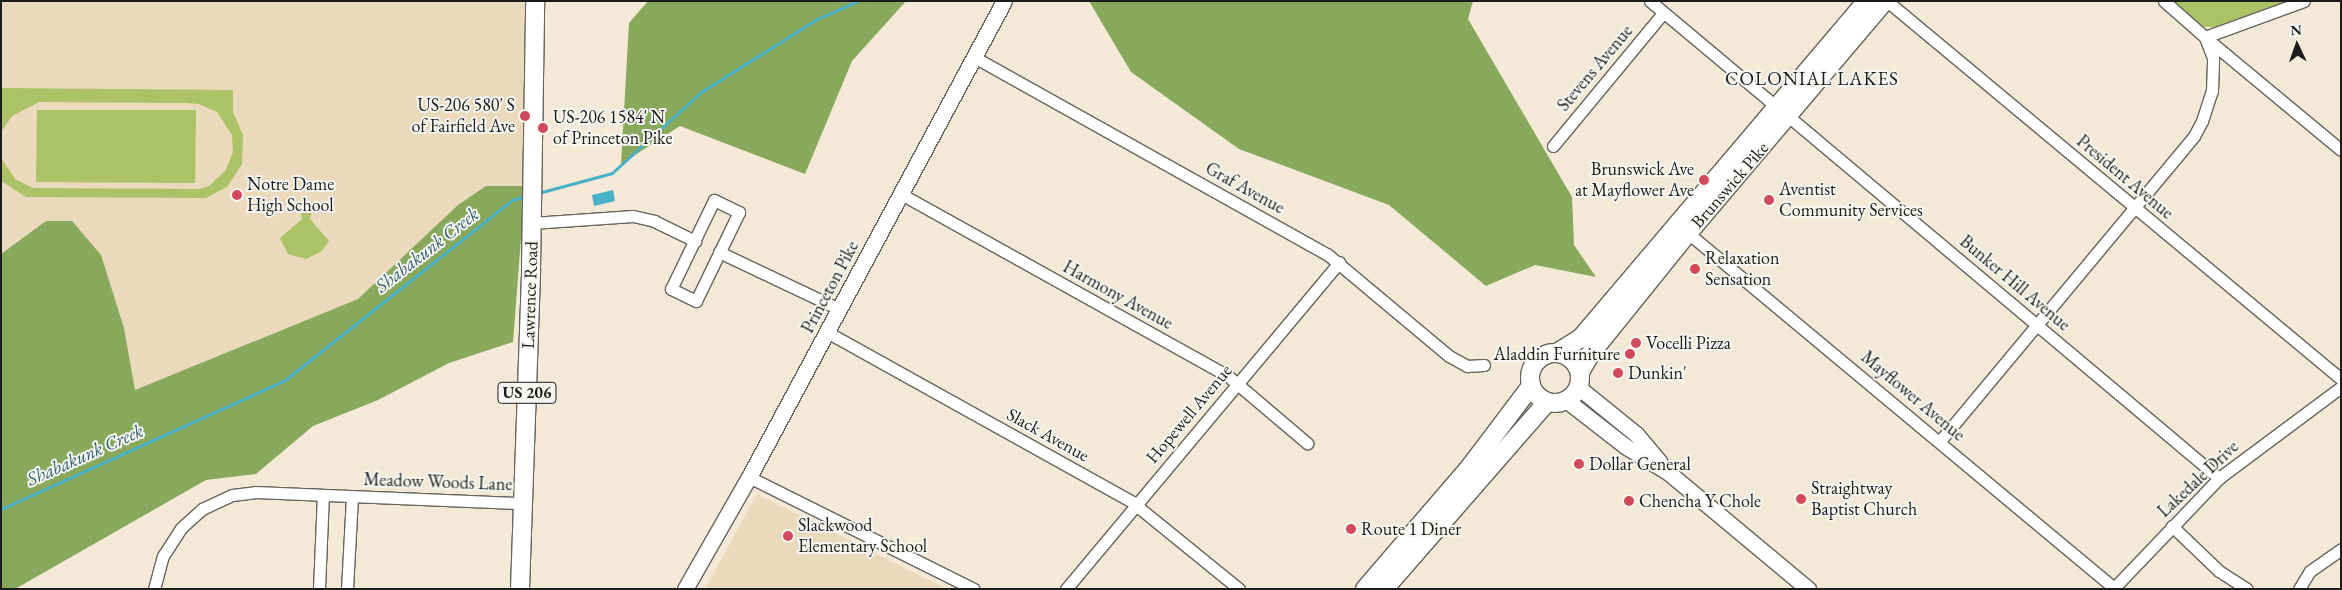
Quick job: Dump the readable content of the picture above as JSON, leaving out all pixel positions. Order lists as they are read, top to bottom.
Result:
{
  "streets": {
    "main road": [
      "Brunswick Pike",
      "Princeton Pike",
      "Lawrence Road",
      "US 206"
    ],
    "street": [
      "Stevens Avenue",
      "President Avenue",
      "Graf Avenue",
      "Bunker Hill Avenue",
      "Harmony Avenue",
      "Mayflower Avenue",
      "Hopewell Avenue",
      "Slack Avenue",
      "Lakedale Drive",
      "Meadow Woods Lane"
    ]
  },
  "crossings": [
    ["Stevens Avenue", "Bunker Hill Avenue"],
    ["President Avenue", "Brunswick Pike"],
    ["Brunswick Pike", "Bunker Hill Avenue"],
    ["Brunswick Pike", "Mayflower Avenue"],
    ["Graf Avenue", "Princeton Pike"],
    ["Graf Avenue", "Hopewell Avenue"],
    ["Bunker Hill Avenue", "Lakedale Drive"],
    ["Princeton Pike", "Harmony Avenue"],
    ["Princeton Pike", "Slack Avenue"],
    ["Lawrence Road", "Meadow Woods Lane"],
    ["Harmony Avenue", "Hopewell Avenue"],
    ["Mayflower Avenue", "Lakedale Drive"],
    ["Hopewell Avenue", "Slack Avenue"]
  ],
  "districts": ["COLONIAL LAKES"],
  "water": ["Shabakunk Creek"],
  "places": [
    "US-206 580' S of Fairfield Ave",
    "US-206 1584' N of Princeton Pike",
    "Brunswick Ave at Mayflower Ave",
    "Notre Dame High School",
    "Aventist Community Services",
    "Relaxation Sensation",
    "Vocelli Pizza",
    "Aladdin Furniture",
    "Dunkin'",
    "Dollar General",
    "Straightway Baptist Church",
    "Chencha Y Chole",
    "Route 1 Diner",
    "Slackwood Elementary School"
  ],
  "north": "top"
}
